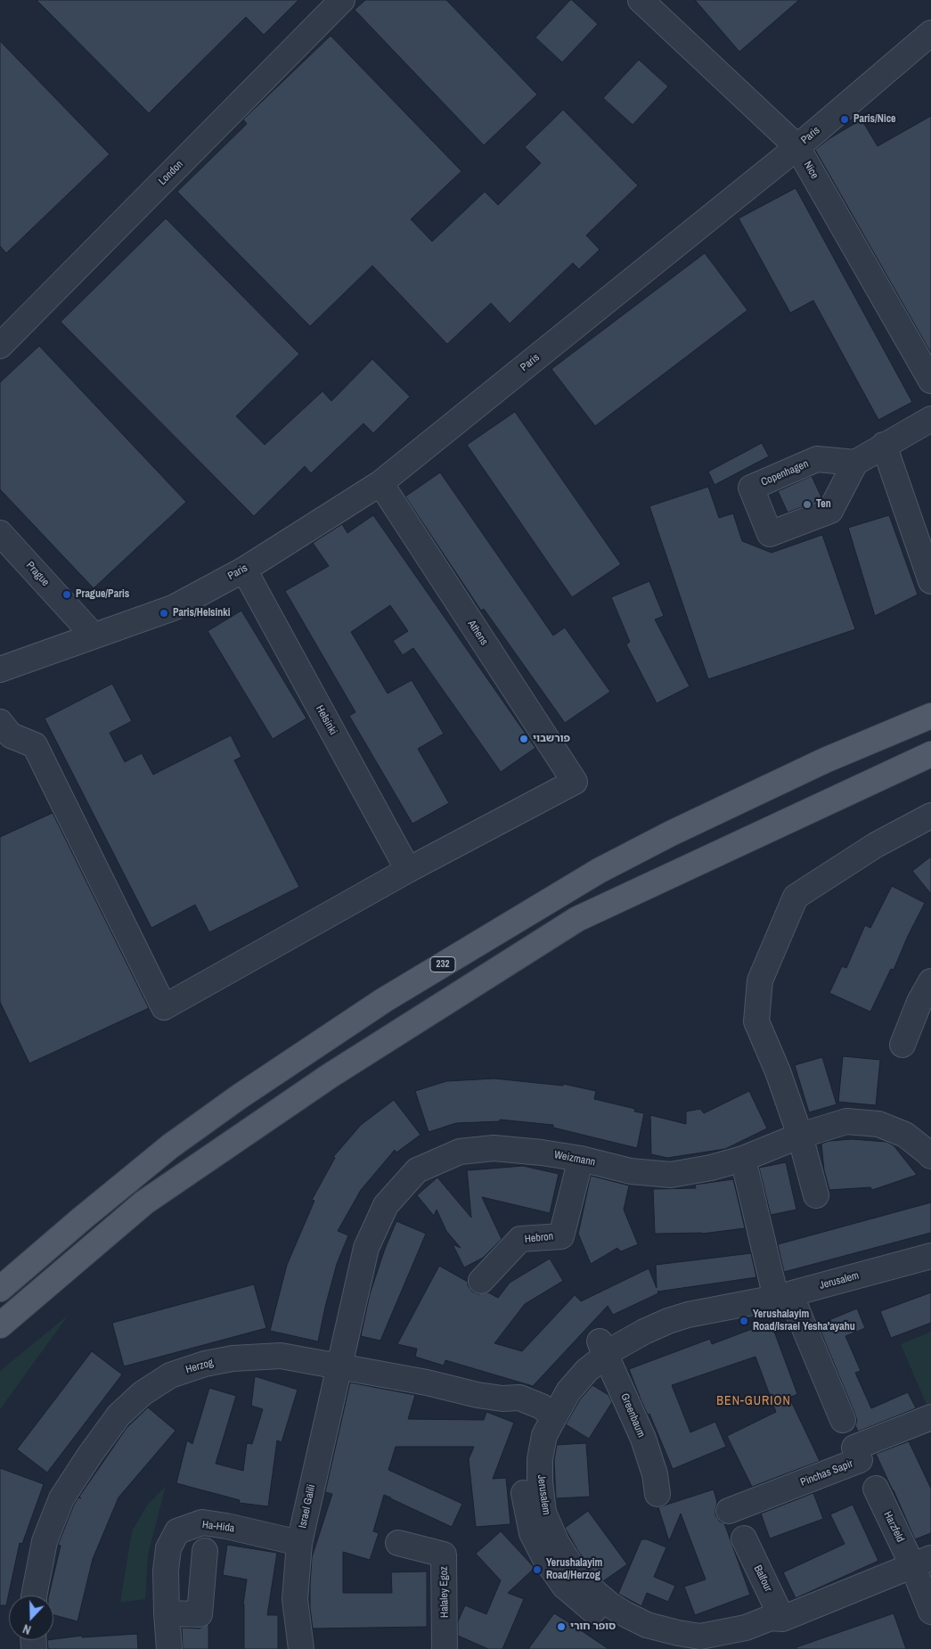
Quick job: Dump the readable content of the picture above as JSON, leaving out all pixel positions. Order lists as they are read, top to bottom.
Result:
{
  "streets": {
    "main road": ["232"],
    "street": [
      "Paris",
      "Nice",
      "London",
      "Prague",
      "Athens",
      "Helsinki",
      "Weizmann",
      "Hebron",
      "Jerusalem",
      "Herzog",
      "Greenbaum",
      "Pinchas Sapir",
      "Israel Galili",
      "Ha-Hida",
      "Harzfeld",
      "Balfour",
      "Halaley Egoz"
    ]
  },
  "crossings": [
    ["Paris", "Nice"],
    ["Paris", "Prague"],
    ["Paris", "Athens"],
    ["Paris", "Helsinki"],
    ["Athens", "Helsinki"],
    ["Weizmann", "Hebron"],
    ["Weizmann", "Herzog"],
    ["Weizmann", "Israel Galili"],
    ["Jerusalem", "Herzog"],
    ["Jerusalem", "Greenbaum"],
    ["Jerusalem", "Harzfeld"],
    ["Jerusalem", "Balfour"],
    ["Herzog", "Israel Galili"],
    ["Israel Galili", "Ha-Hida"]
  ],
  "districts": ["BEN-GURION"],
  "places": [
    "Paris/Nice",
    "Ten",
    "Prague/Paris",
    "Paris/Helsinki",
    "פורשבוי",
    "Yerushalayim Road/Israel Yesha'ayahu",
    "Yerushalayim Road/Herzog",
    "סופר חורי"
  ],
  "north": "bottom"
}
